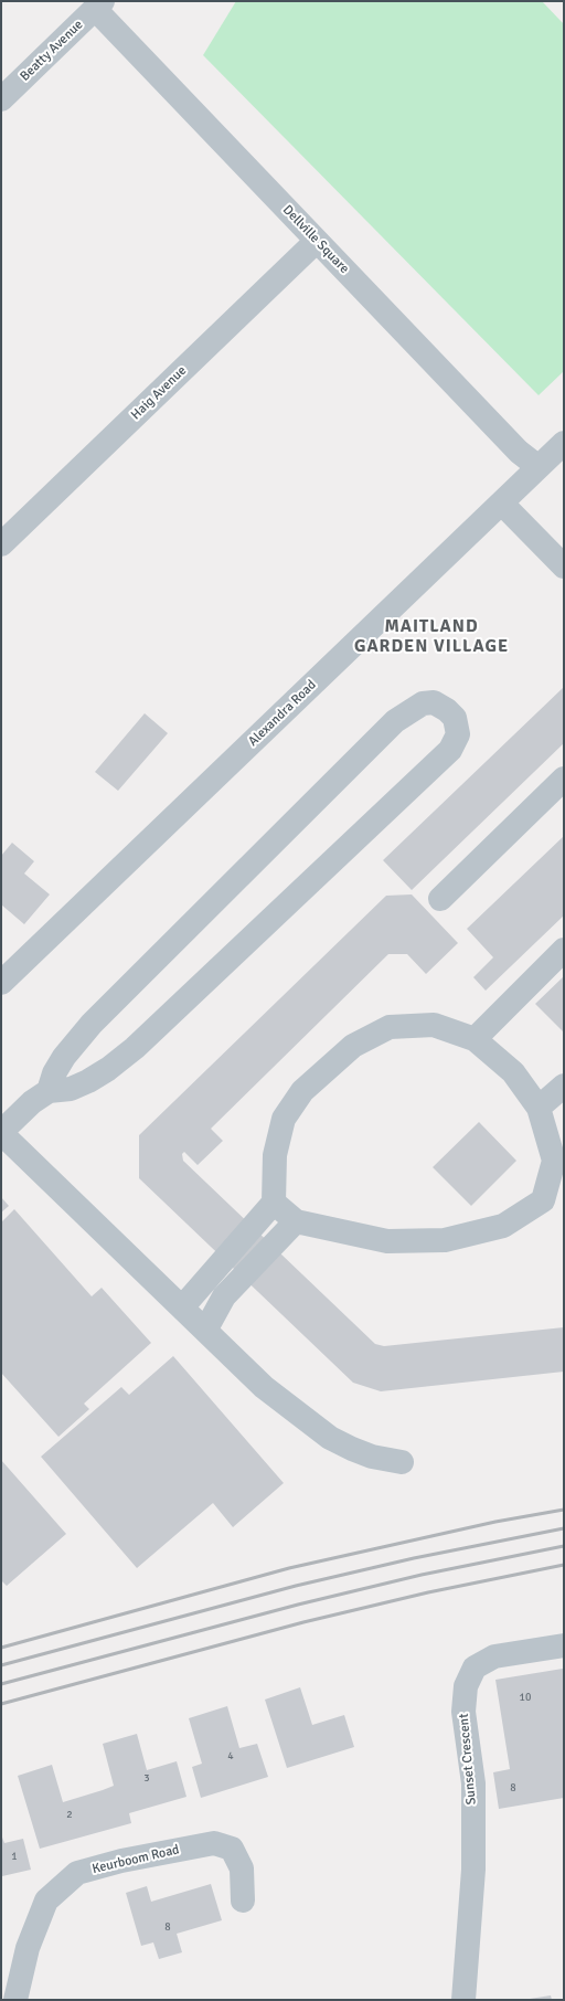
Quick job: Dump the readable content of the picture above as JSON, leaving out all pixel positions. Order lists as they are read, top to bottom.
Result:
{
  "streets": {
    "street": [
      "Beatty Avenue",
      "Dellville Square",
      "Haig Avenue",
      "Alexandra Road",
      "Sunset Crescent",
      "Keurboom Road"
    ]
  },
  "crossings": [
    ["Beatty Avenue", "Dellville Square"],
    ["Dellville Square", "Haig Avenue"],
    ["Dellville Square", "Alexandra Road"]
  ],
  "districts": ["MAITLAND GARDEN VILLAGE"],
  "house_numbers": [
    "10",
    "4",
    "3",
    "8",
    "2",
    "1",
    "8"
  ]
}
